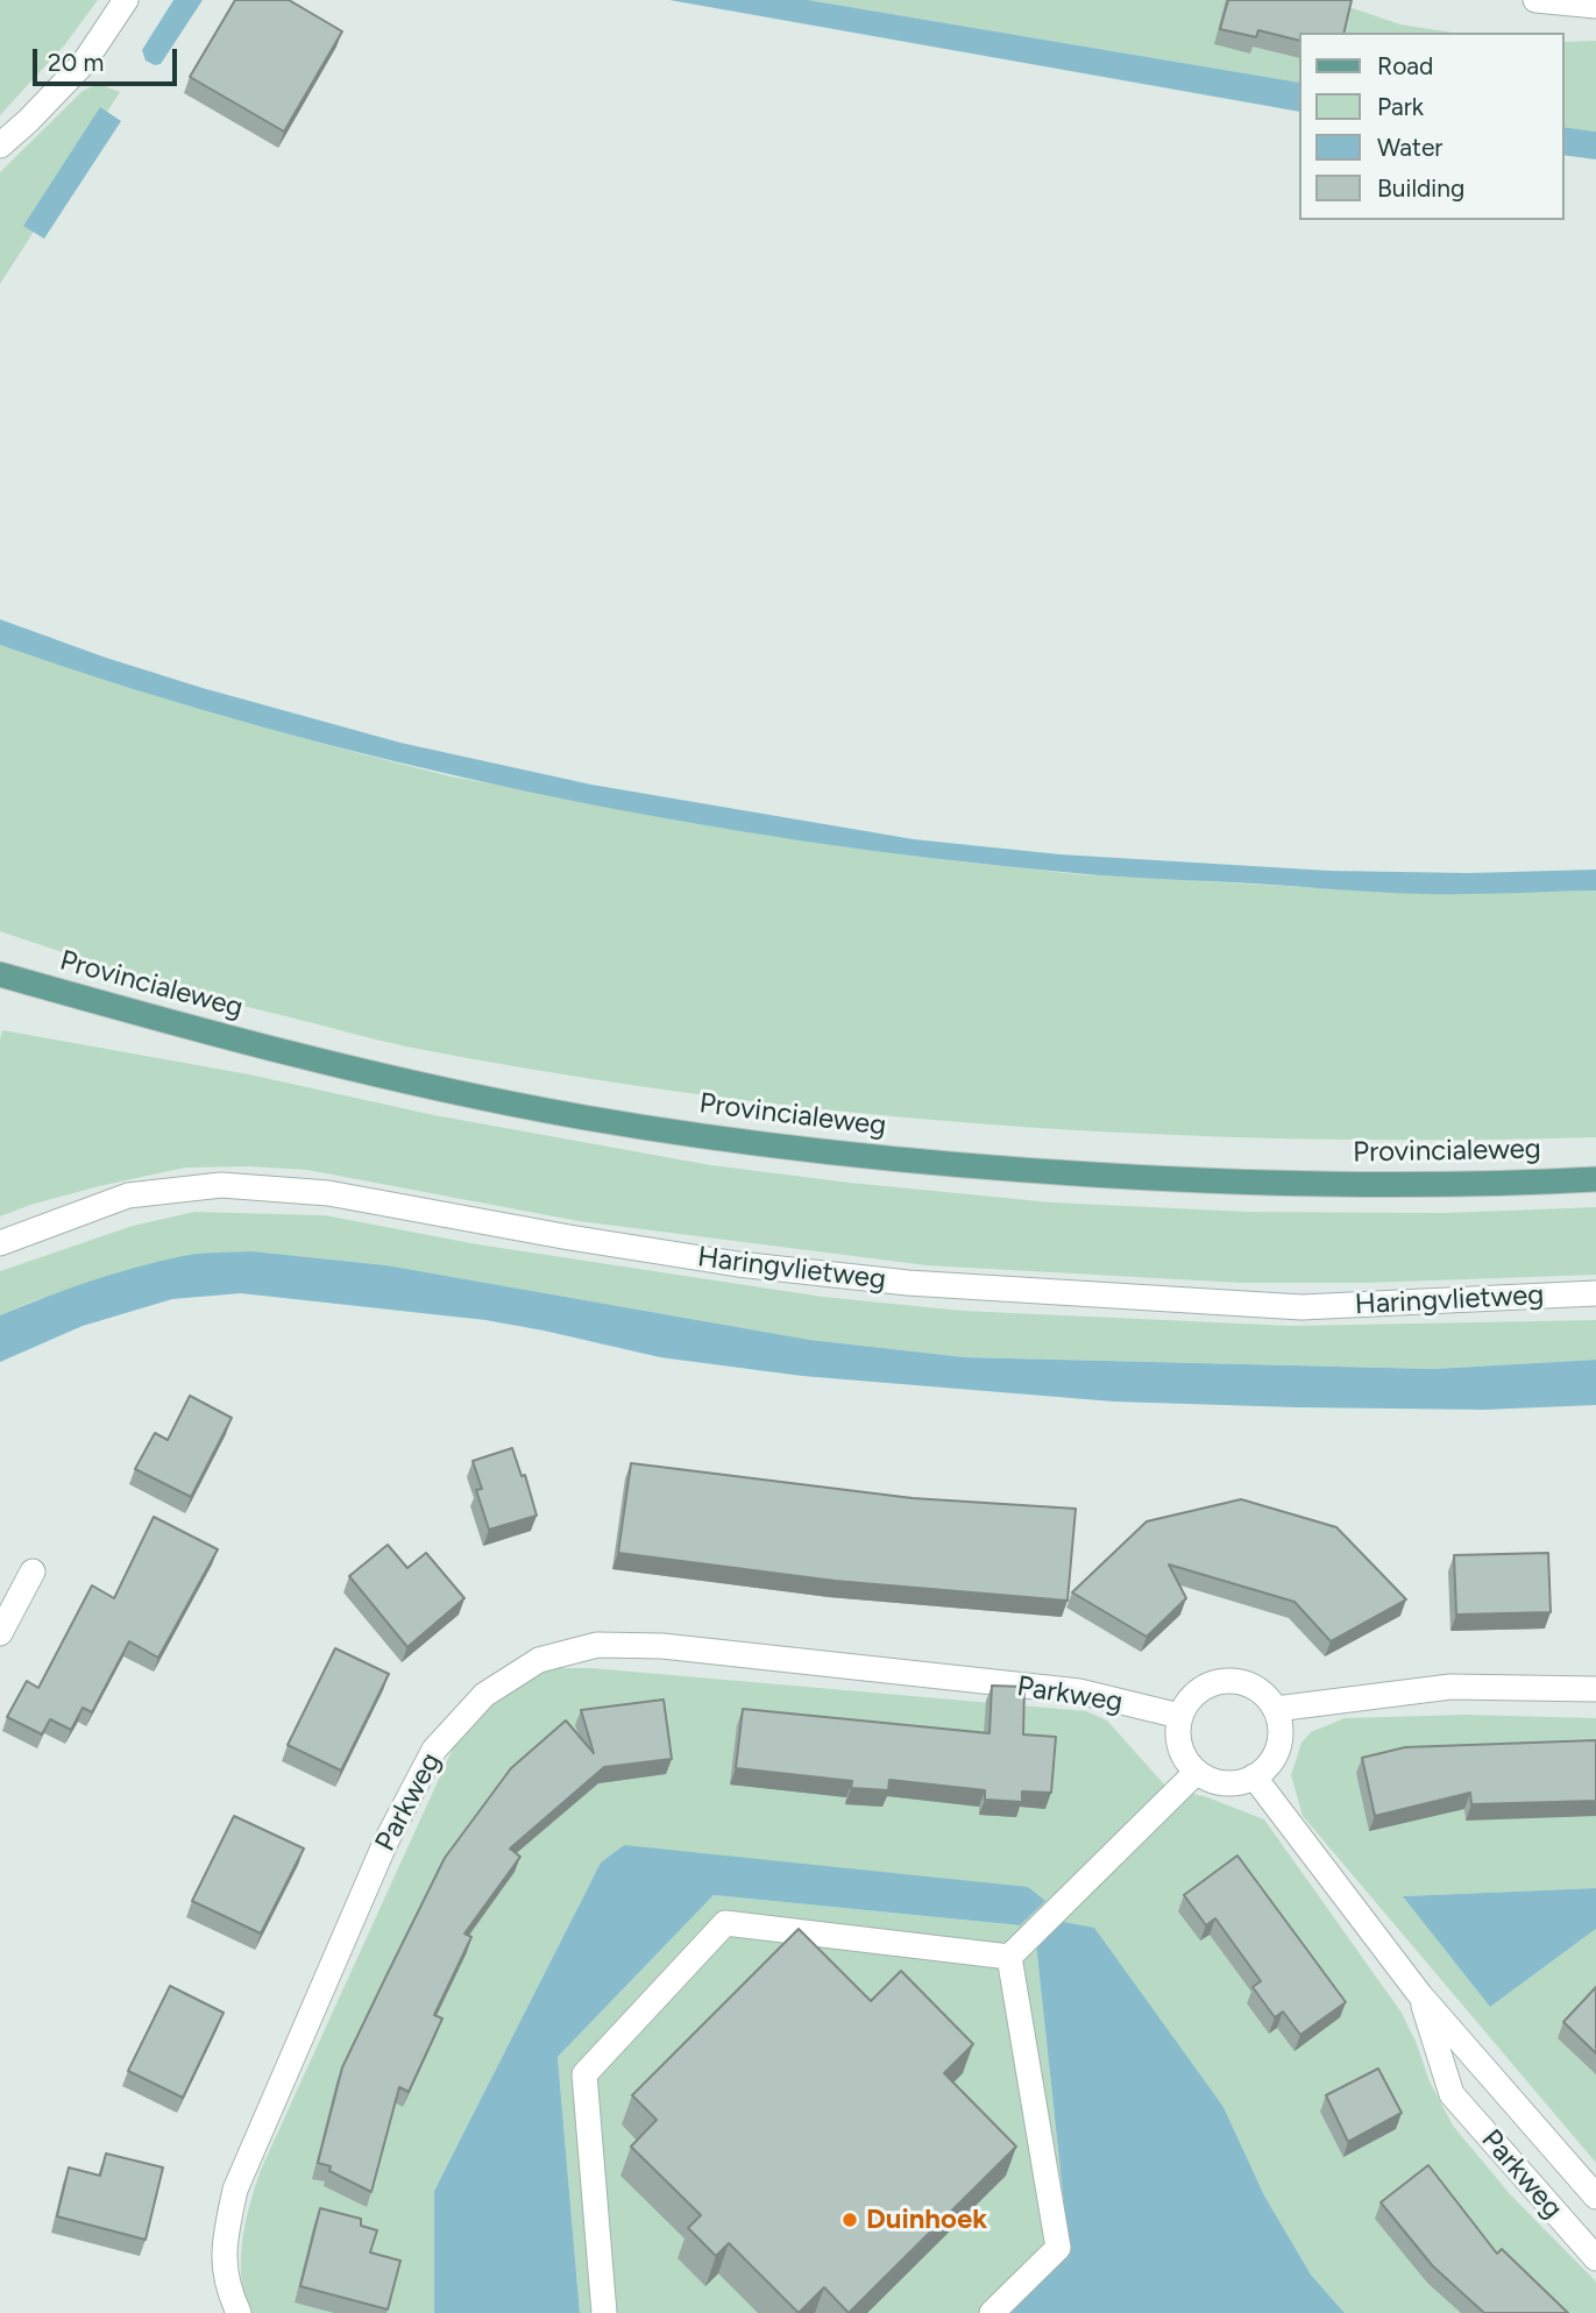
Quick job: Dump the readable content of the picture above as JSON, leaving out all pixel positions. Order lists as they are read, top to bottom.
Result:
{
  "streets": {
    "main road": ["Provincialeweg"],
    "street": ["Haringvlietweg", "Parkweg"]
  },
  "places": ["Duinhoek"],
  "legend": [
    "Road",
    "Park",
    "Water",
    "Building"
  ],
  "scale_bar": "20 m"
}
